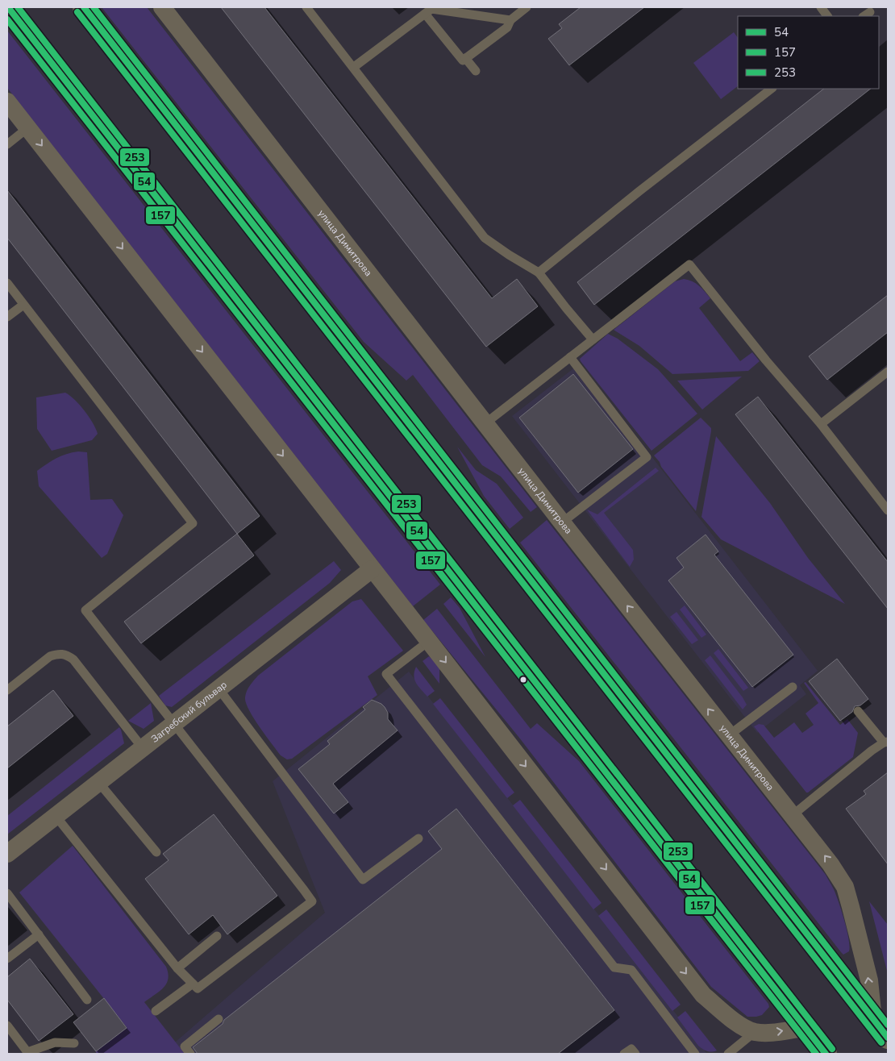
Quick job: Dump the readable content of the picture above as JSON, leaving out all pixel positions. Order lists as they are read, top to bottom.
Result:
{
  "streets": {
    "street": ["улица Димитрова", "Загребский бульвар"]
  },
  "lines": ["transit line 54", "transit line 253", "transit line 157"],
  "legend": ["54", "157", "253"]
}
